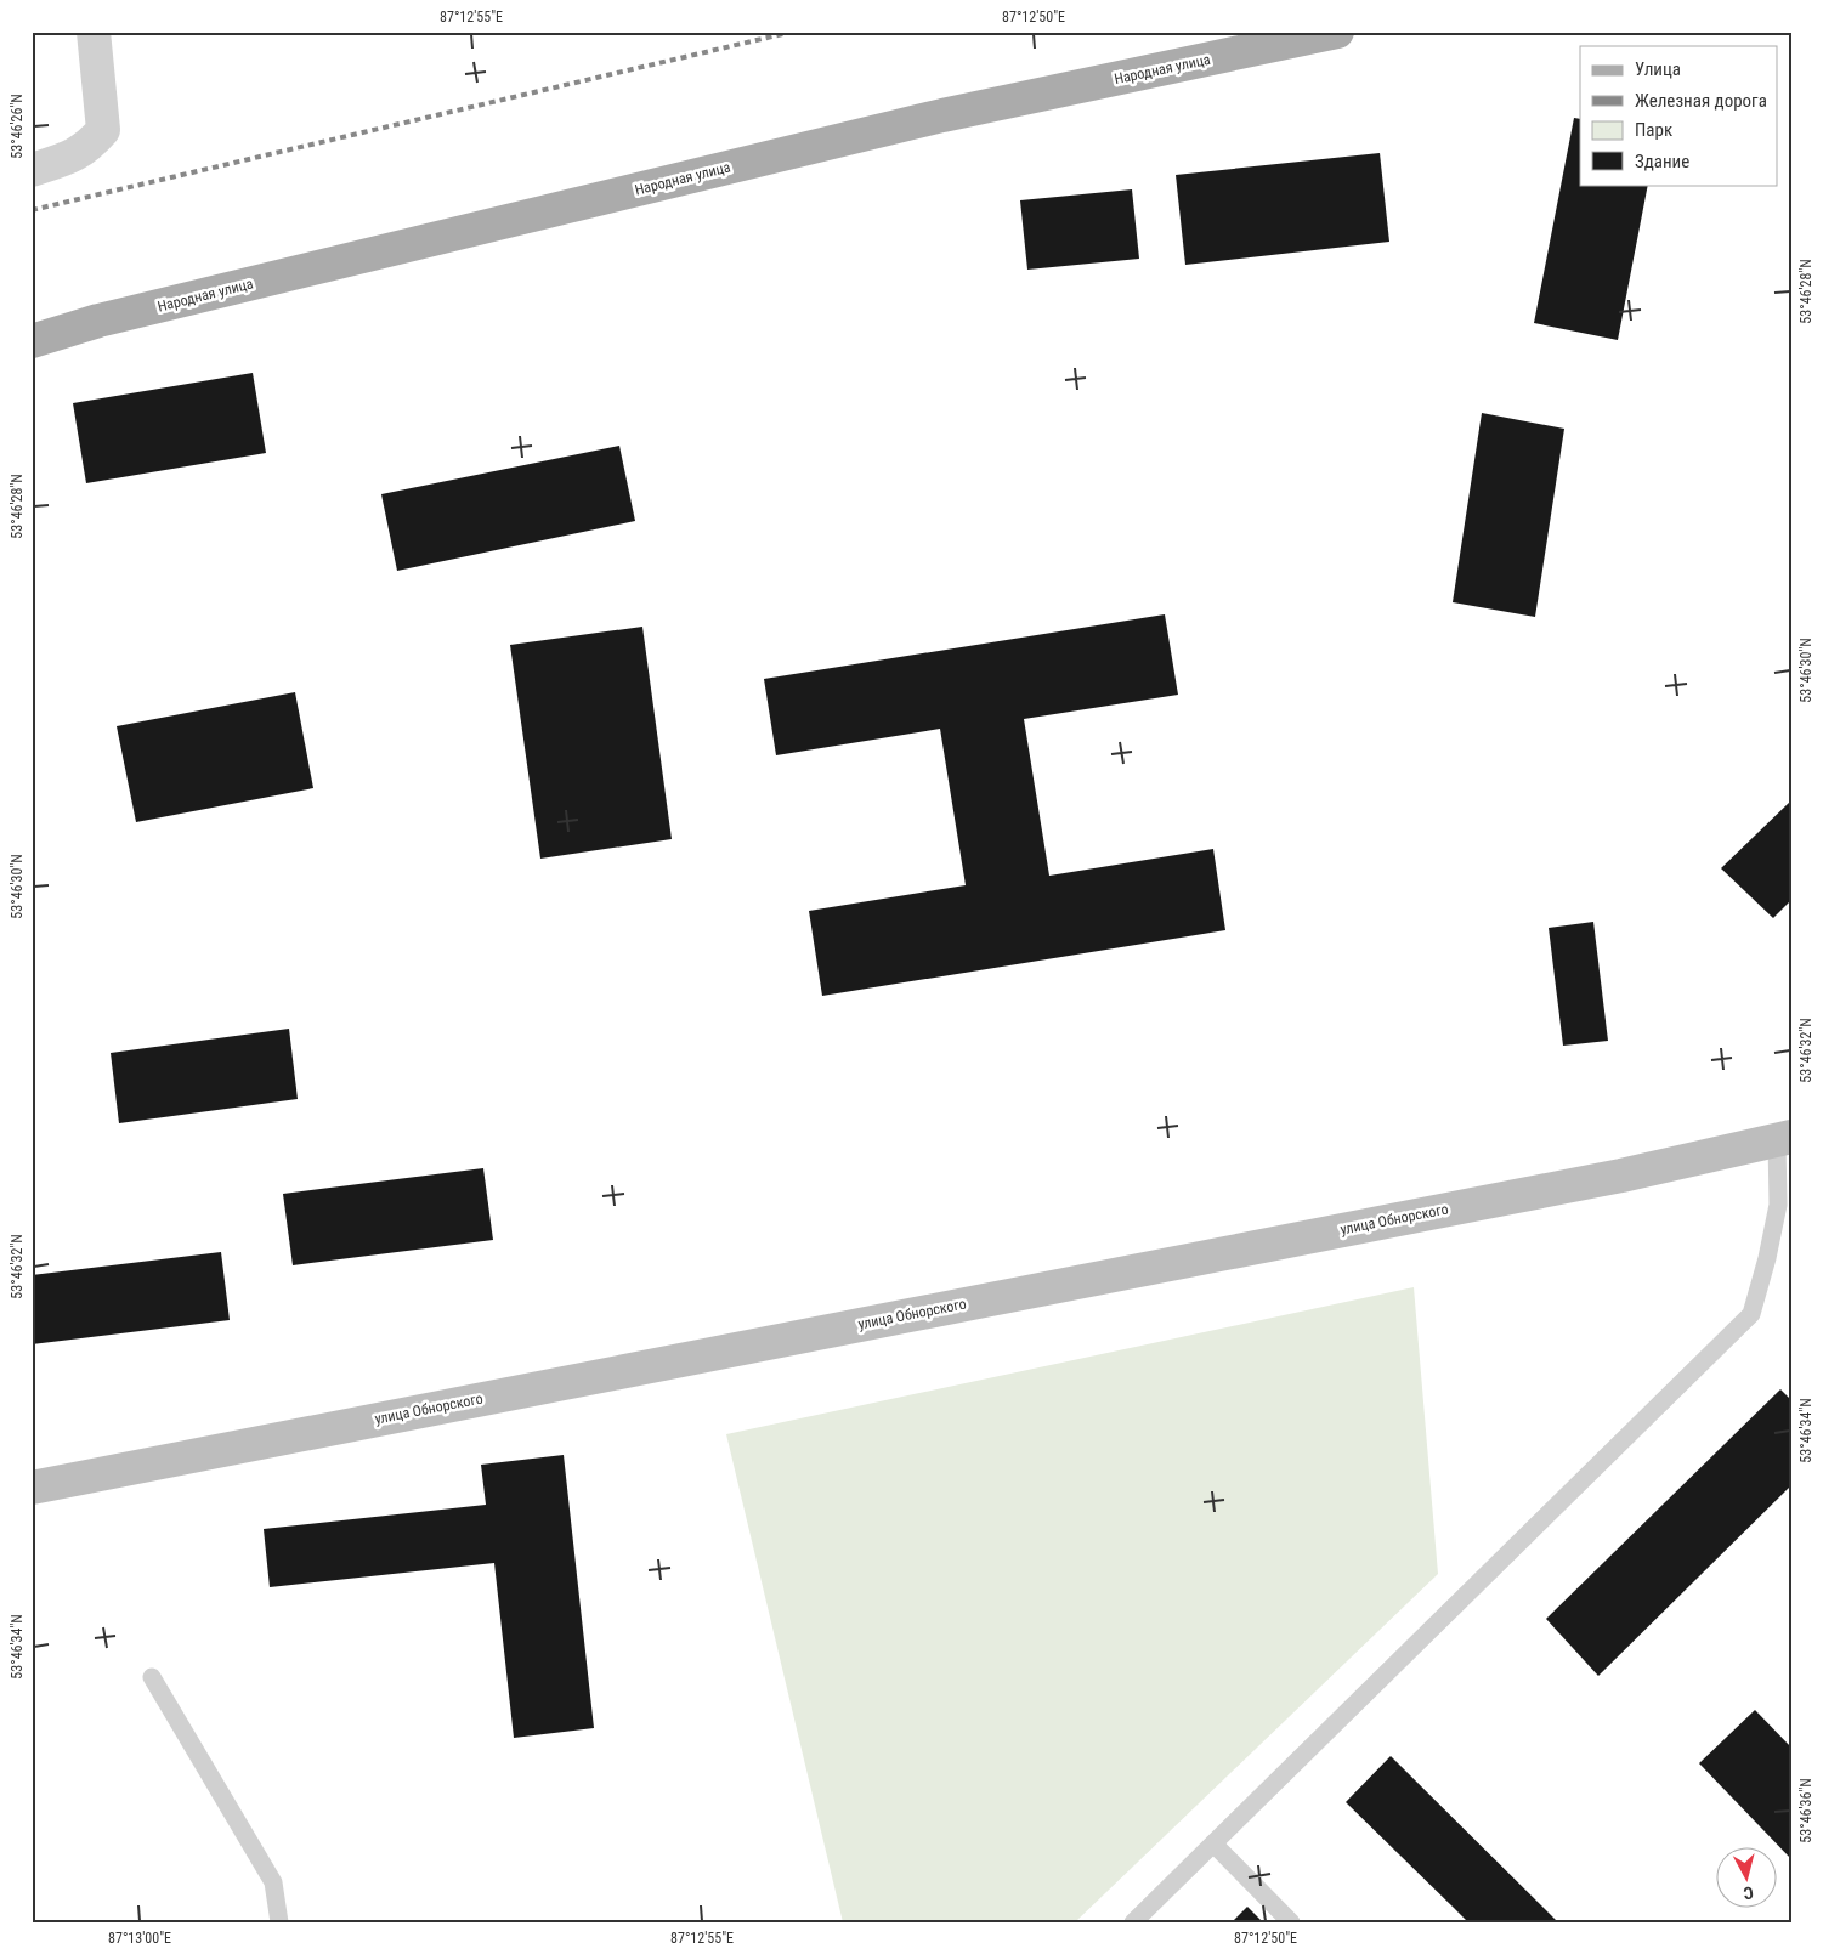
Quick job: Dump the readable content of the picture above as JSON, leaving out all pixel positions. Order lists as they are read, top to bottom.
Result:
{
  "streets": {
    "main road": ["Народная улица", "улица Обнорского"]
  },
  "legend": [
    "Улица",
    "Железная дорога",
    "Парк",
    "Здание"
  ],
  "north": "bottom",
  "coordinates": [
    "87°12'55\"E",
    "87°12'50\"E",
    "53°46'26\"N",
    "53°46'28\"N",
    "53°46'30\"N",
    "53°46'32\"N",
    "53°46'34\"N",
    "53°46'36\"N",
    "87°13'00\"E"
  ]
}
